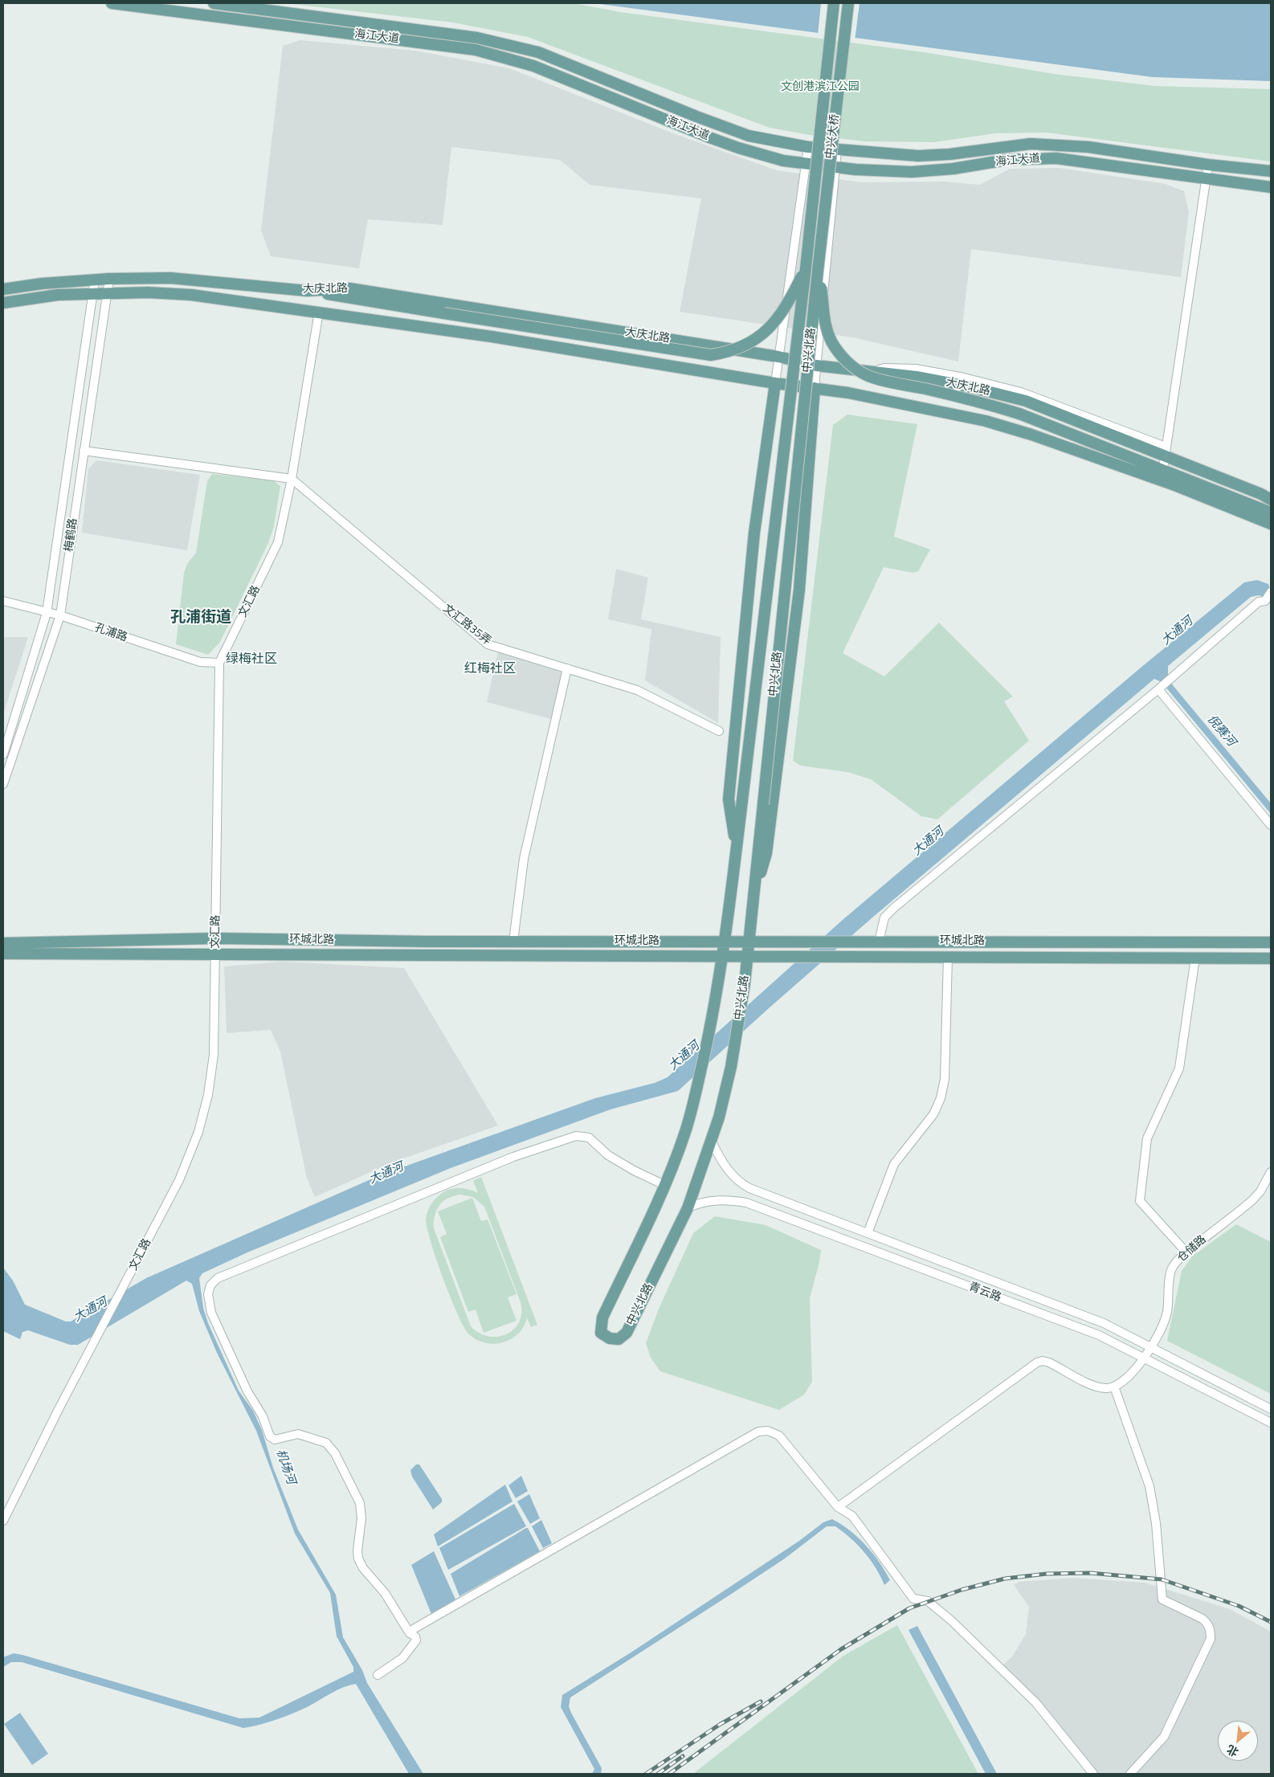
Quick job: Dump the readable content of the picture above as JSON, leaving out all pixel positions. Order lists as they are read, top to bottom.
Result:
{
  "streets": {
    "main road": [
      "海江大道",
      "中兴大桥",
      "大庆北路",
      "中兴北路",
      "环城北路"
    ],
    "street": [
      "梅鹤路",
      "文汇路",
      "文汇路35弄",
      "孔浦路",
      "仓储路",
      "青云路"
    ]
  },
  "crossings": [
    ["中兴大桥", "中兴北路"],
    ["大庆北路", "梅鹤路"],
    ["大庆北路", "文汇路"],
    ["中兴北路", "环城北路"],
    ["中兴北路", "青云路"],
    ["梅鹤路", "孔浦路"],
    ["文汇路", "文汇路35弄"],
    ["文汇路", "孔浦路"],
    ["文汇路", "环城北路"],
    ["仓储路", "青云路"]
  ],
  "districts": ["孔浦街道", "绿梅社区", "红梅社区"],
  "water": ["大通河", "倪赛河", "机场河"],
  "parks": ["文创港滨江公园"],
  "north": "bottom left"
}
